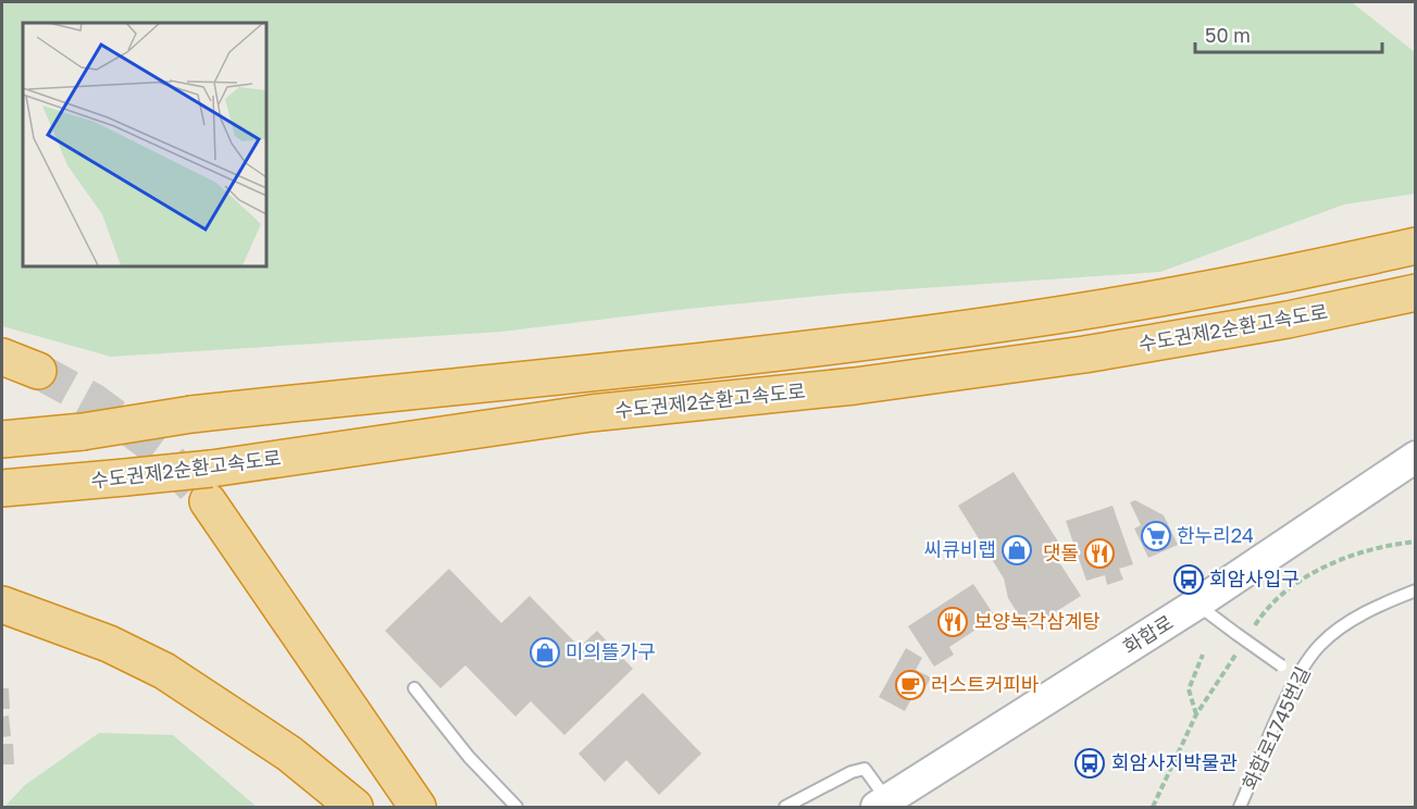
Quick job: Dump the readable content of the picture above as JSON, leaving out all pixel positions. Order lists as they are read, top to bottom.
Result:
{
  "streets": {
    "highway": ["수도권제2순환고속도로"],
    "main road": ["화합로"],
    "lane": ["화합로1745번길"]
  },
  "places": {
    "supermarket": ["한누리24"],
    "shop": ["씨큐비랩", "미의뜰가구"],
    "restaurant": ["댓돌", "보양녹각삼계탕"],
    "bus stop": ["회암사입구", "회암사지박물관"],
    "cafe": ["러스트커피바"]
  },
  "scale_bar": "50 m"
}
